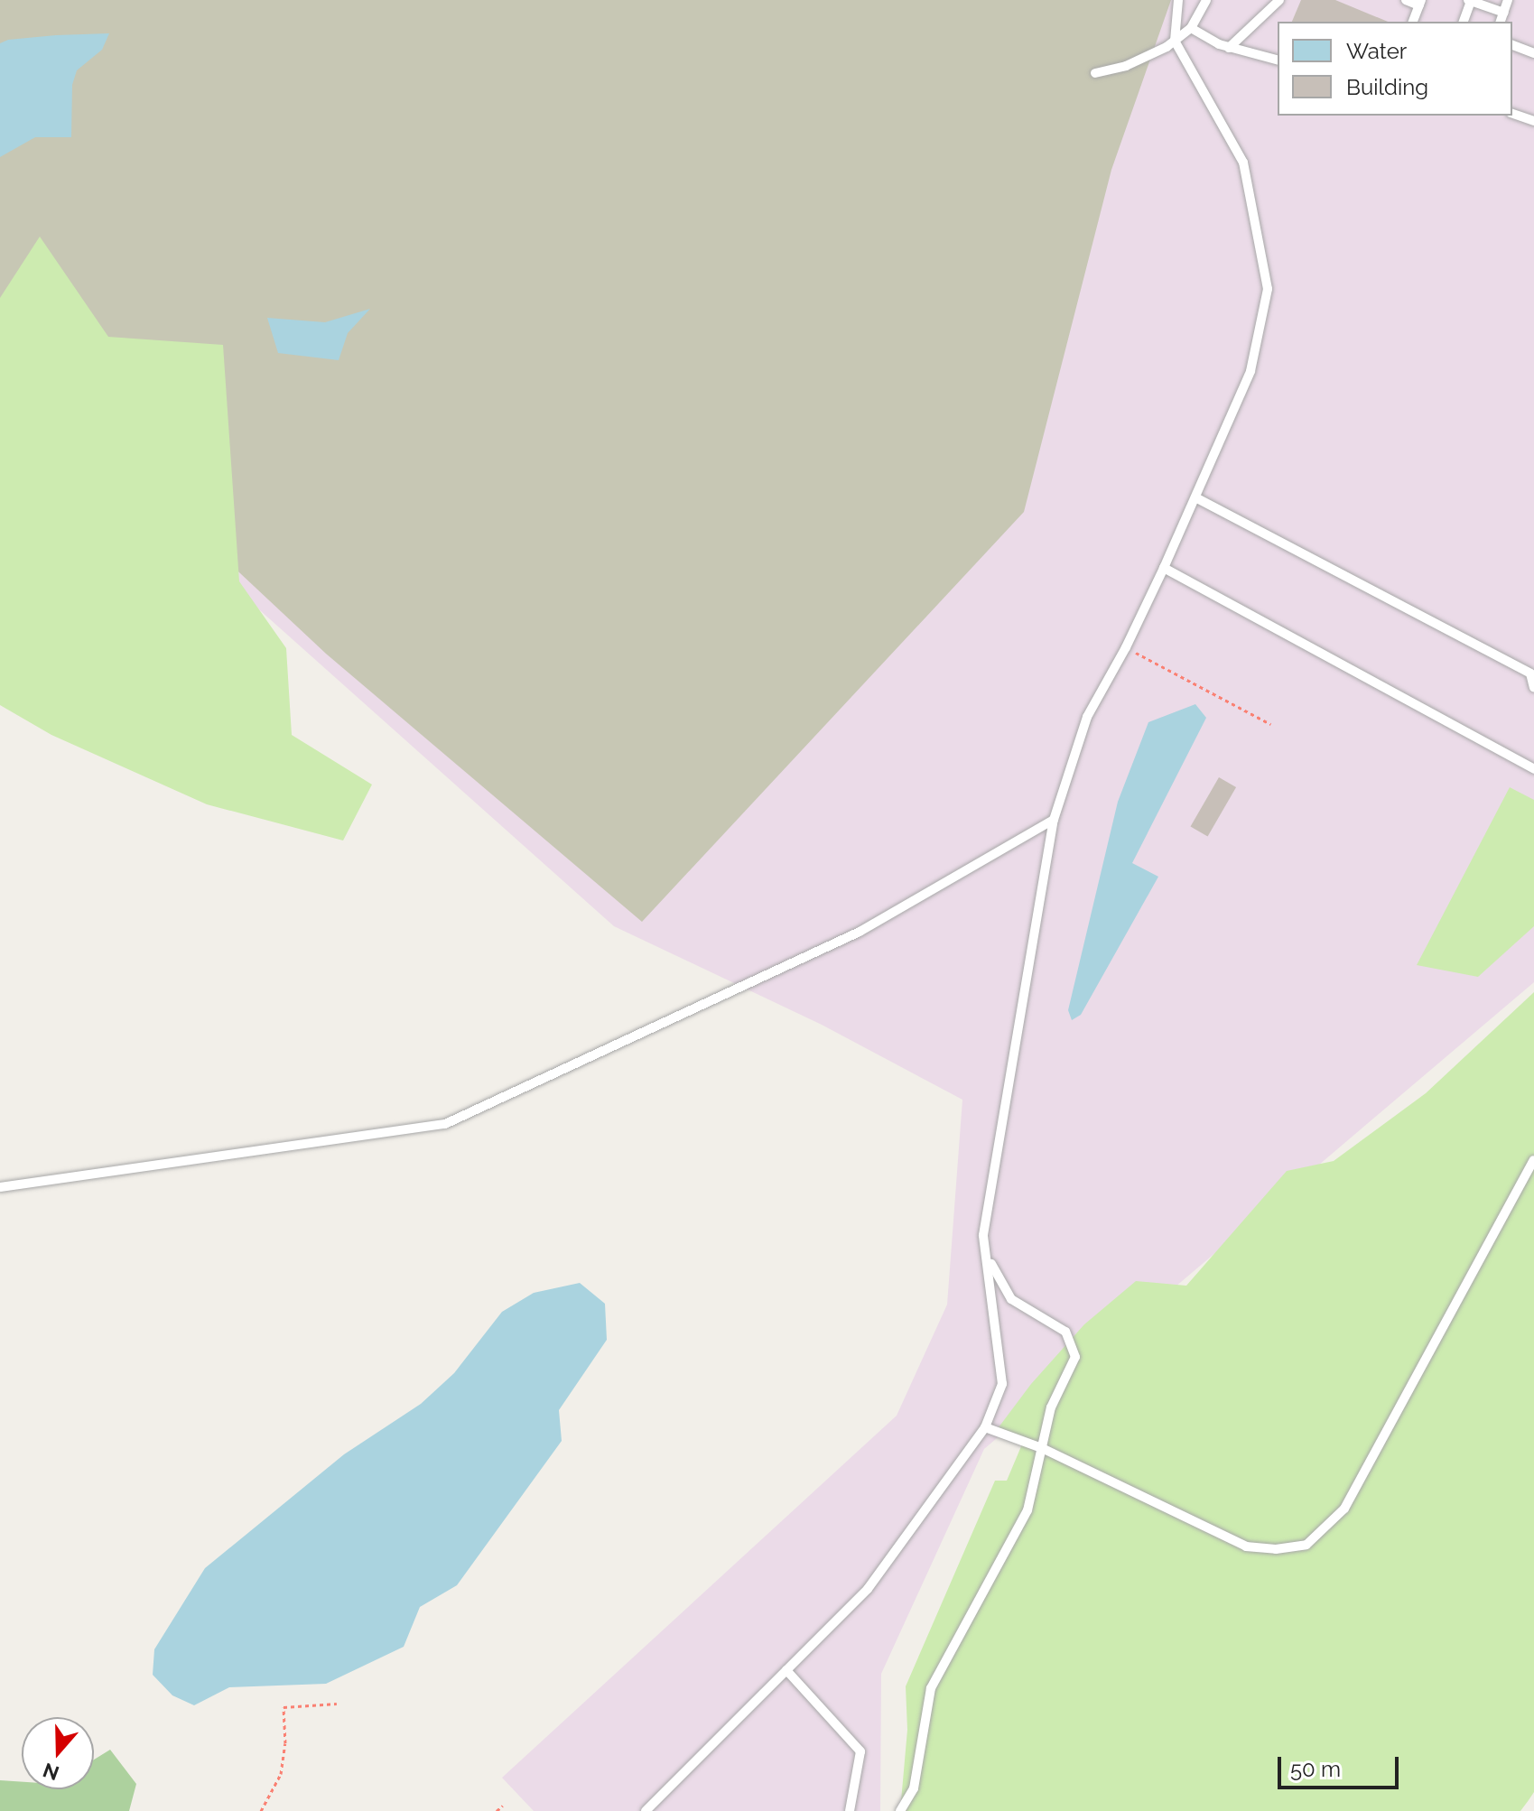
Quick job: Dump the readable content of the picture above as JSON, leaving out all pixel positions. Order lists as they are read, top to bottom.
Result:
{
  "legend": ["Water", "Building"],
  "scale_bar": "50 m",
  "north": "bottom"
}
